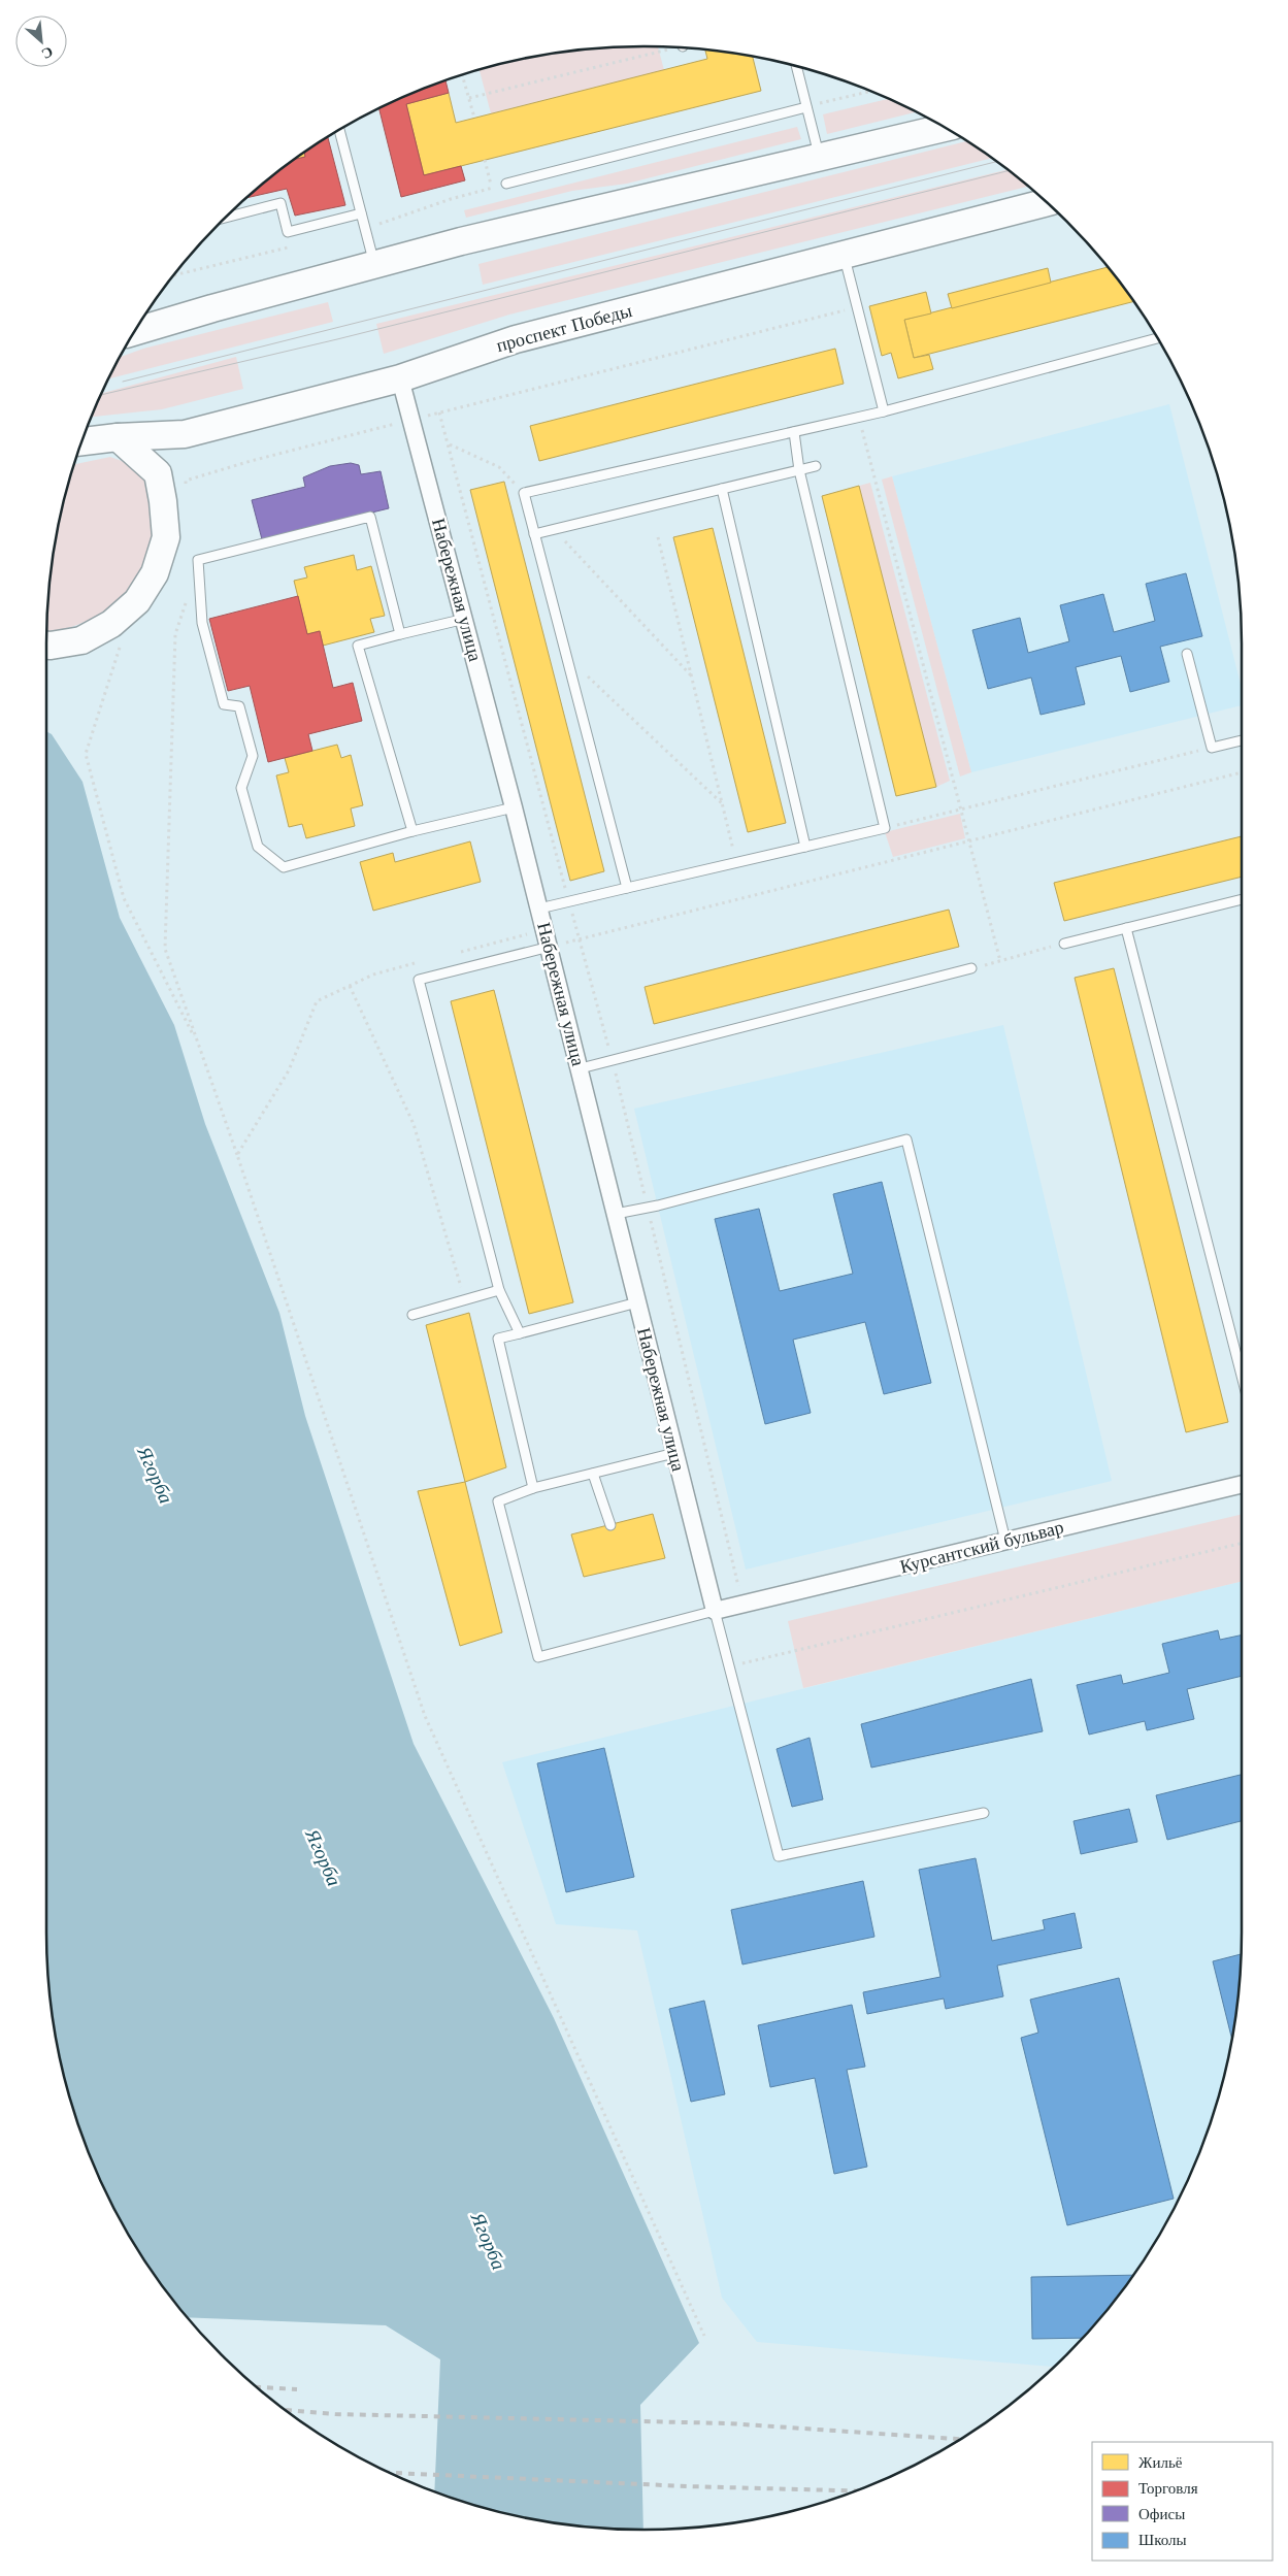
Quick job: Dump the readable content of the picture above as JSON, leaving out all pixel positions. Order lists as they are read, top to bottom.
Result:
{
  "streets": {
    "main road": ["проспект Победы"],
    "street": ["Набережная улица", "Курсантский бульвар"]
  },
  "crossings": [
    ["проспект Победы", "Набережная улица"],
    ["Набережная улица", "Курсантский бульвар"]
  ],
  "water": ["Ягорба"],
  "legend": [
    "Жильё",
    "Торговля",
    "Офисы",
    "Школы"
  ],
  "north": "bottom right"
}
